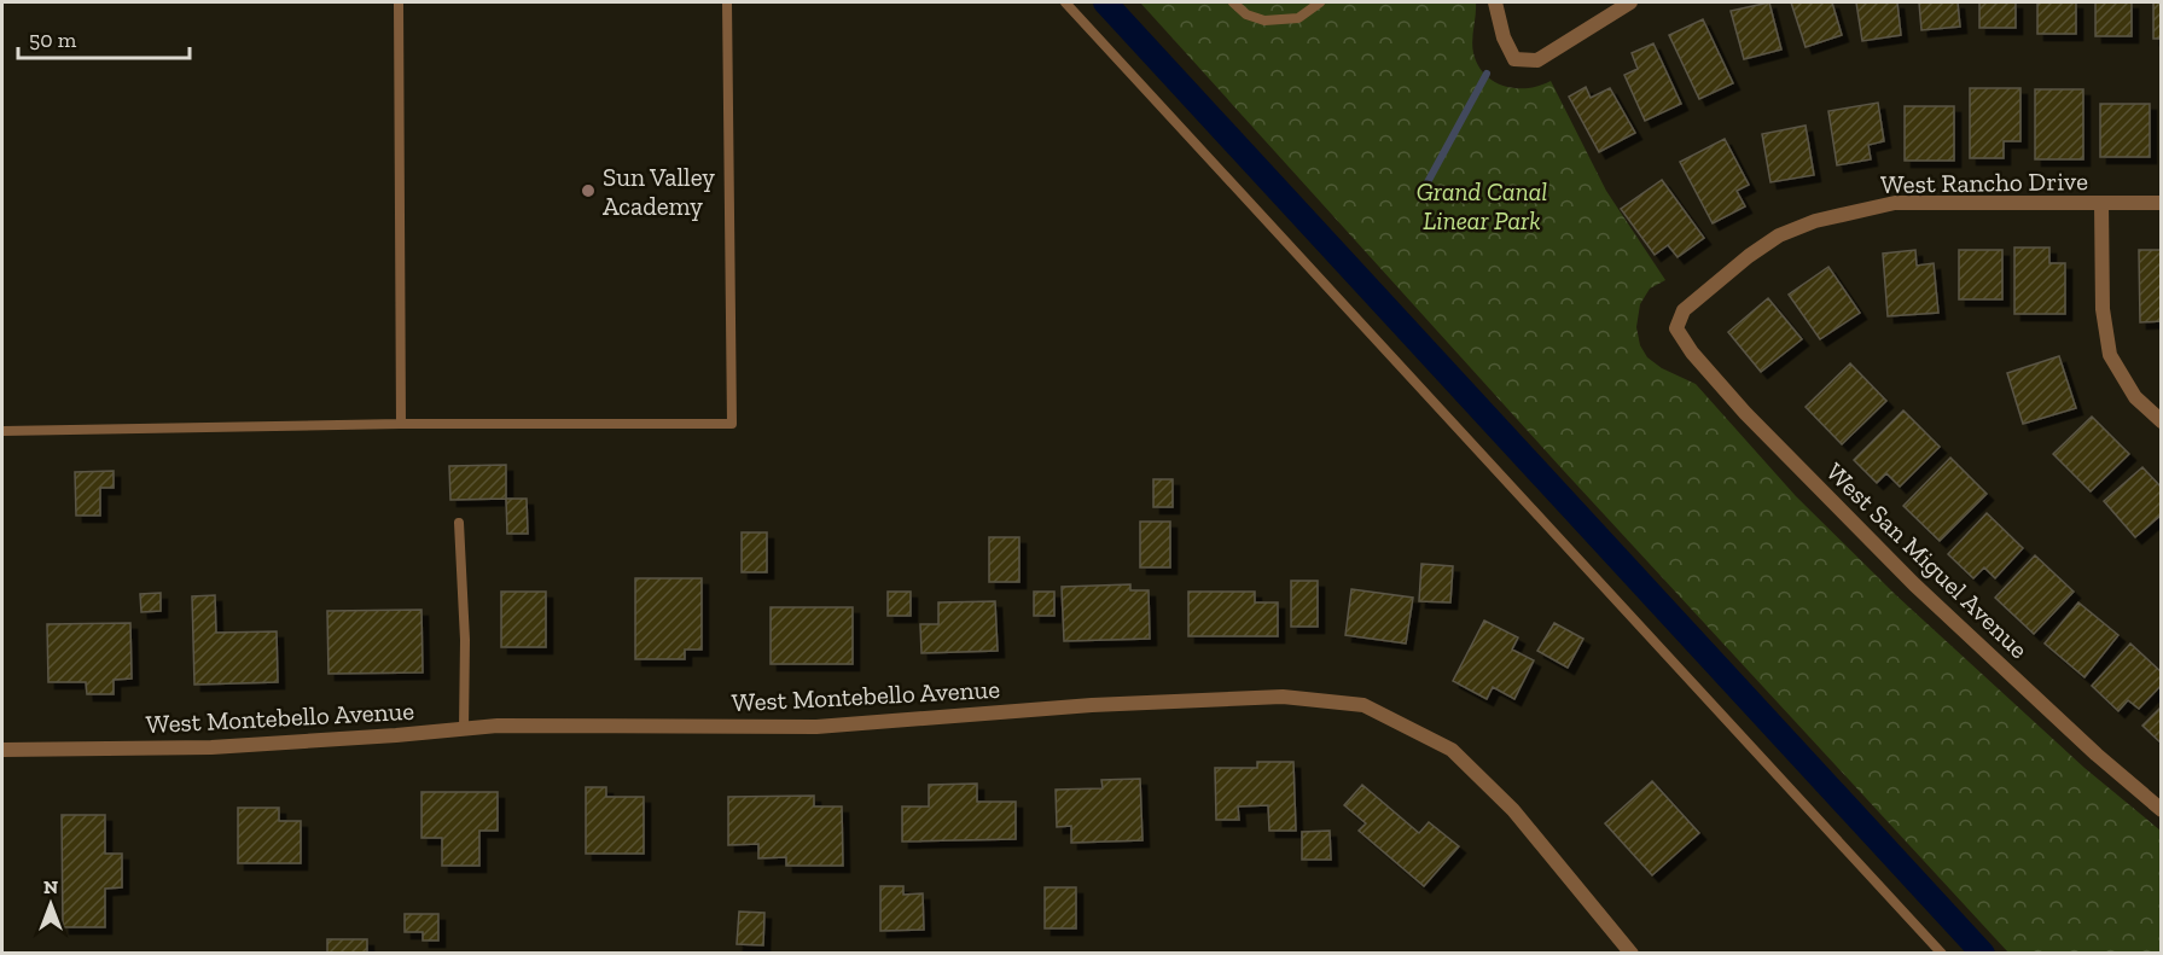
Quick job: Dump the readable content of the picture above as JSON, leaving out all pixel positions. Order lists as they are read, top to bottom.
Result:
{
  "streets": {
    "street": ["West Rancho Drive", "West San Miguel Avenue", "West Montebello Avenue"]
  },
  "crossings": [
    ["West Rancho Drive", "West San Miguel Avenue"]
  ],
  "parks": ["Grand Canal Linear Park"],
  "places": ["Sun Valley Academy"],
  "scale_bar": "50 m",
  "north": "top"
}
